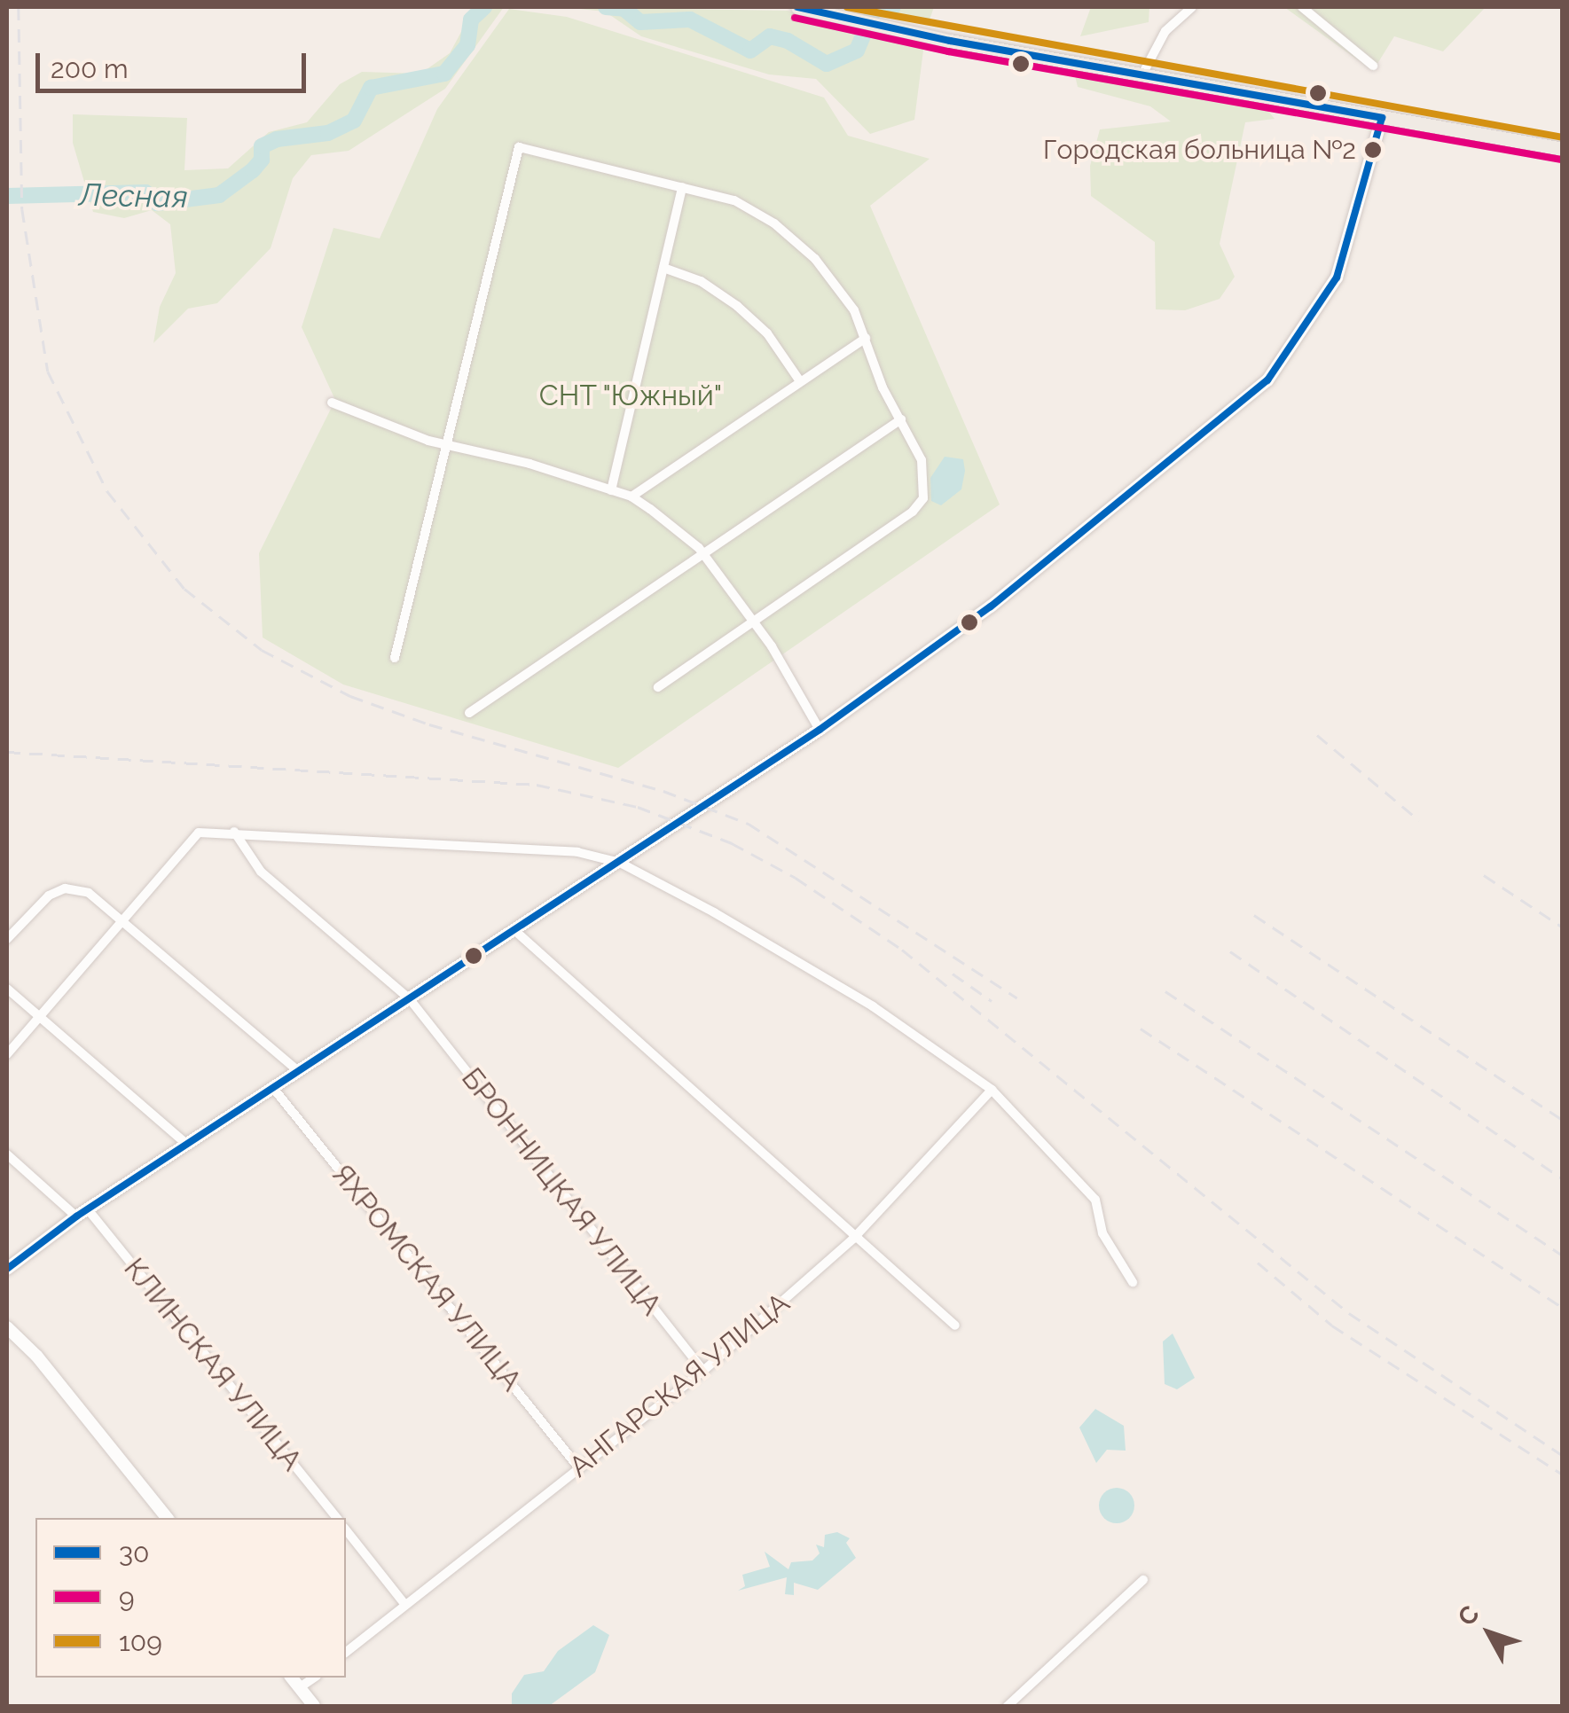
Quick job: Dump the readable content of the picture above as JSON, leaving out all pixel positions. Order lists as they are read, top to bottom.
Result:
{
  "streets": {
    "street": [
      "БРОННИЦКАЯ УЛИЦА",
      "ЯХРОМСКАЯ УЛИЦА",
      "КЛИНСКАЯ УЛИЦА",
      "АНГАРСКАЯ УЛИЦА"
    ]
  },
  "crossings": [
    ["БРОННИЦКАЯ УЛИЦА", "АНГАРСКАЯ УЛИЦА"],
    ["ЯХРОМСКАЯ УЛИЦА", "АНГАРСКАЯ УЛИЦА"]
  ],
  "water": ["Лесная"],
  "parks": ["СНТ \"Южный\""],
  "places": ["Городская больница №2"],
  "lines": ["transit line 30", "transit line 109", "transit line 9"],
  "legend": ["30", "9", "109"],
  "scale_bar": "200 m",
  "north": "top left"
}
